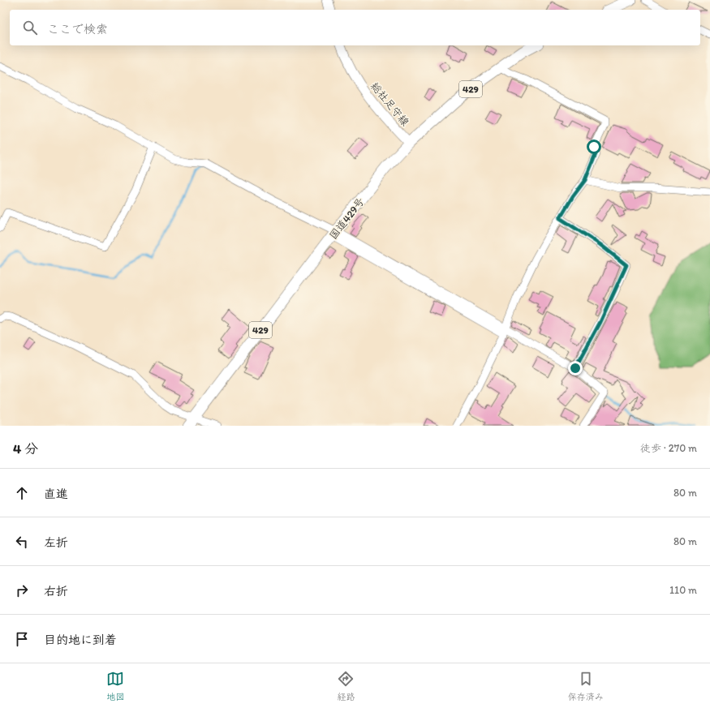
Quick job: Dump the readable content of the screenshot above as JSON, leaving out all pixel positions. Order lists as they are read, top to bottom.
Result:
{
  "streets": {
    "highway": ["429", "国道429号"],
    "main road": ["総社足守線"]
  },
  "crossings": [
    ["総社足守線", "国道429号"]
  ],
  "page": {
    "search": "ここで検索",
    "heading": ["4 分", "徒歩 · 270 m"],
    "list": [
      ["直進", "80 m"],
      ["左折", "80 m"],
      ["右折", "110 m"],
      "目的地に到着"
    ],
    "nav": ["地図", "経路", "保存済み"]
  }
}
